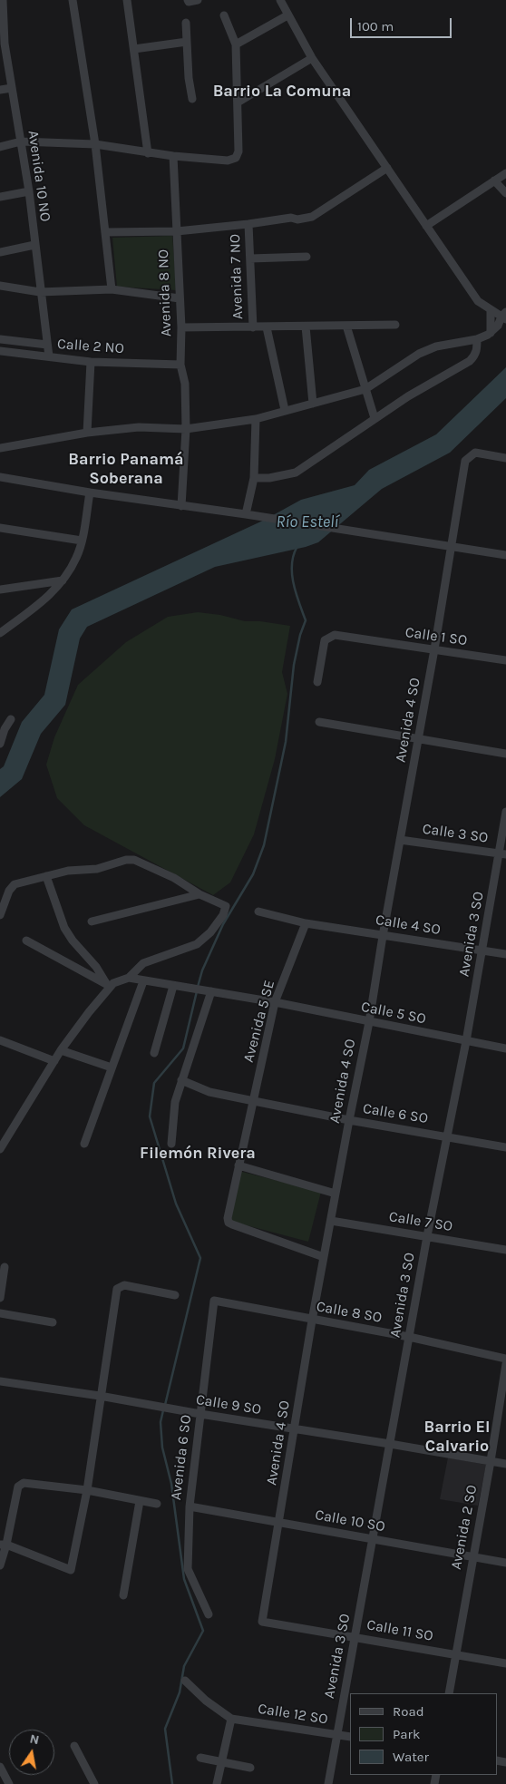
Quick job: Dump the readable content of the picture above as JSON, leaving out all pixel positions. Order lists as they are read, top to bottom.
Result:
{
  "streets": {
    "street": [
      "Avenida 10 NO",
      "Avenida 7 NO",
      "Avenida 8 NO",
      "Calle 2 NO",
      "Calle 1 SO",
      "Avenida 4 SO",
      "Calle 3 SO",
      "Calle 4 SO",
      "Avenida 3 SO",
      "Calle 5 SO",
      "Avenida 5 SE",
      "Calle 6 SO",
      "Calle 7 SO",
      "Calle 8 SO",
      "Calle 9 SO",
      "Avenida 6 SO",
      "Calle 10 SO",
      "Avenida 2 SO",
      "Calle 11 SO",
      "Calle 12 SO"
    ]
  },
  "crossings": [
    ["Avenida 10 NO", "Calle 2 NO"],
    ["Avenida 8 NO", "Calle 2 NO"],
    ["Calle 1 SO", "Avenida 4 SO"],
    ["Avenida 4 SO", "Calle 3 SO"],
    ["Avenida 4 SO", "Calle 4 SO"],
    ["Avenida 4 SO", "Calle 5 SO"],
    ["Avenida 4 SO", "Avenida 5 SE"],
    ["Avenida 4 SO", "Calle 6 SO"],
    ["Avenida 4 SO", "Calle 7 SO"],
    ["Avenida 4 SO", "Calle 8 SO"],
    ["Avenida 4 SO", "Calle 9 SO"],
    ["Avenida 4 SO", "Calle 10 SO"],
    ["Avenida 4 SO", "Calle 11 SO"],
    ["Calle 3 SO", "Avenida 3 SO"],
    ["Calle 4 SO", "Avenida 3 SO"],
    ["Calle 4 SO", "Avenida 5 SE"],
    ["Avenida 3 SO", "Calle 5 SO"],
    ["Avenida 3 SO", "Calle 6 SO"],
    ["Avenida 3 SO", "Calle 7 SO"],
    ["Avenida 3 SO", "Calle 8 SO"],
    ["Avenida 3 SO", "Calle 9 SO"],
    ["Avenida 3 SO", "Calle 10 SO"],
    ["Avenida 3 SO", "Calle 11 SO"],
    ["Avenida 3 SO", "Calle 12 SO"],
    ["Calle 5 SO", "Avenida 5 SE"],
    ["Avenida 5 SE", "Calle 6 SO"],
    ["Calle 8 SO", "Avenida 6 SO"],
    ["Calle 9 SO", "Avenida 6 SO"],
    ["Calle 9 SO", "Avenida 2 SO"],
    ["Avenida 6 SO", "Calle 10 SO"],
    ["Calle 10 SO", "Avenida 2 SO"],
    ["Avenida 2 SO", "Calle 11 SO"]
  ],
  "districts": [
    "Barrio La Comuna",
    "Barrio Panamá Soberana",
    "Filemón Rivera",
    "Barrio El Calvario"
  ],
  "water": ["Río Estelí"],
  "legend": ["Road", "Park", "Water"],
  "scale_bar": "100 m",
  "north": "top"
}
